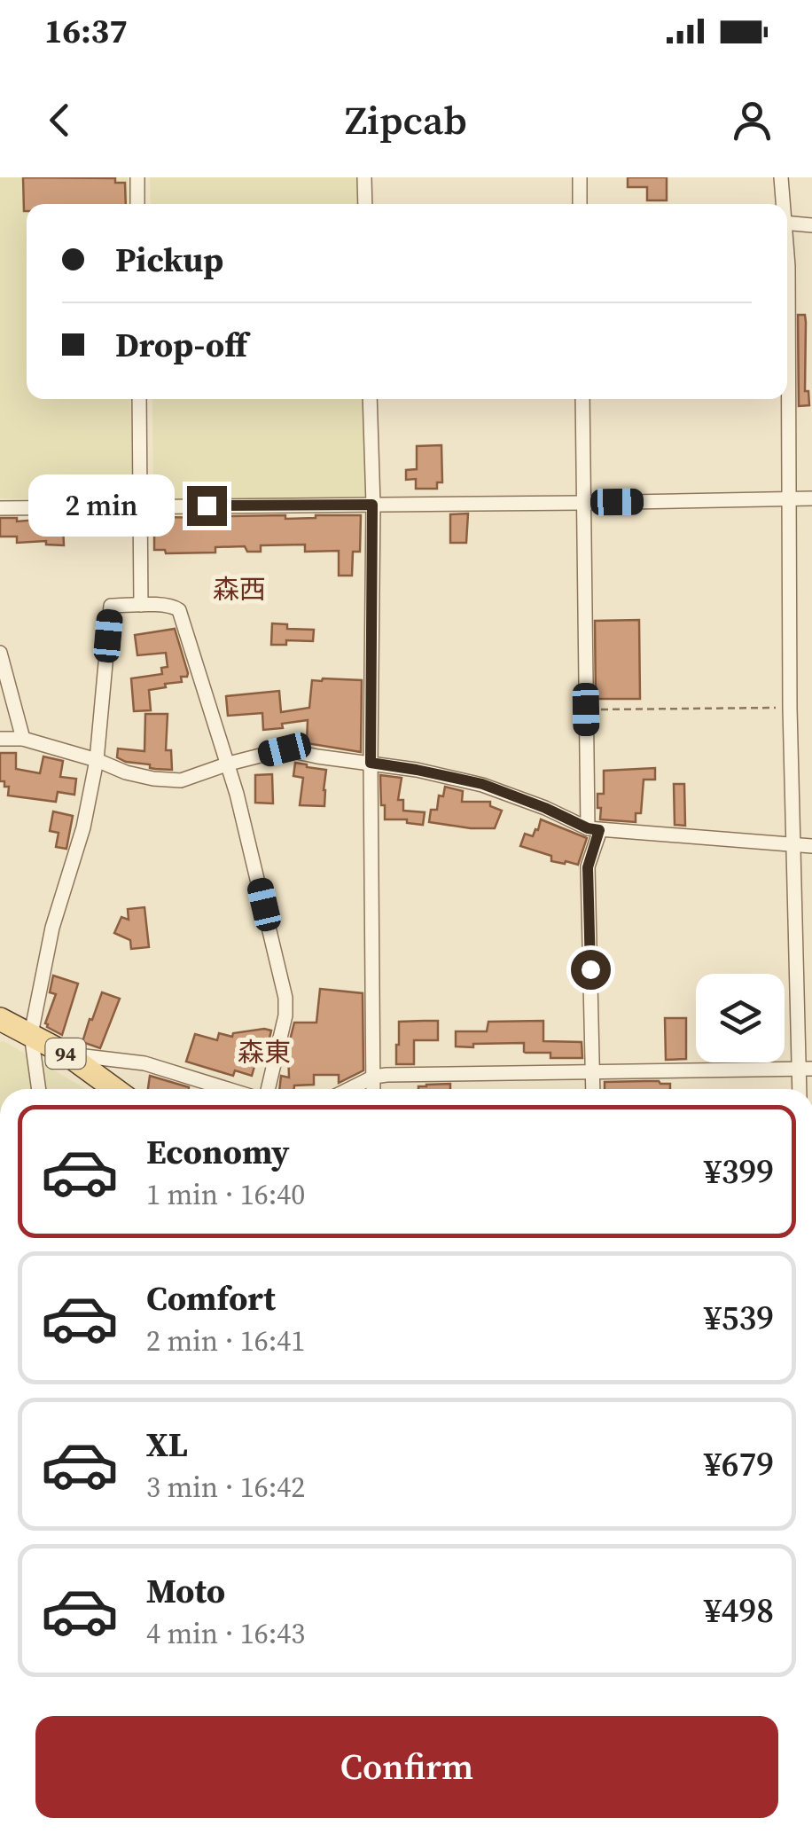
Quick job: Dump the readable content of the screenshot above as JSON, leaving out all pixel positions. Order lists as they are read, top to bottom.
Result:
{
  "streets": {
    "main road": ["94"]
  },
  "districts": ["森西", "森東"],
  "page": {
    "status": "16:37",
    "header": "Zipcab",
    "banner": ["Pickup", "Drop-off"],
    "bubble": "2 min",
    "list": [
      {
        "name": "Economy",
        "note": "1 min · 16:40",
        "value": "¥399"
      },
      {
        "name": "Comfort",
        "note": "2 min · 16:41",
        "value": "¥539"
      },
      {
        "name": "XL",
        "note": "3 min · 16:42",
        "value": "¥679"
      },
      {
        "name": "Moto",
        "note": "4 min · 16:43",
        "value": "¥498"
      }
    ],
    "buttons": "Confirm"
  }
}
